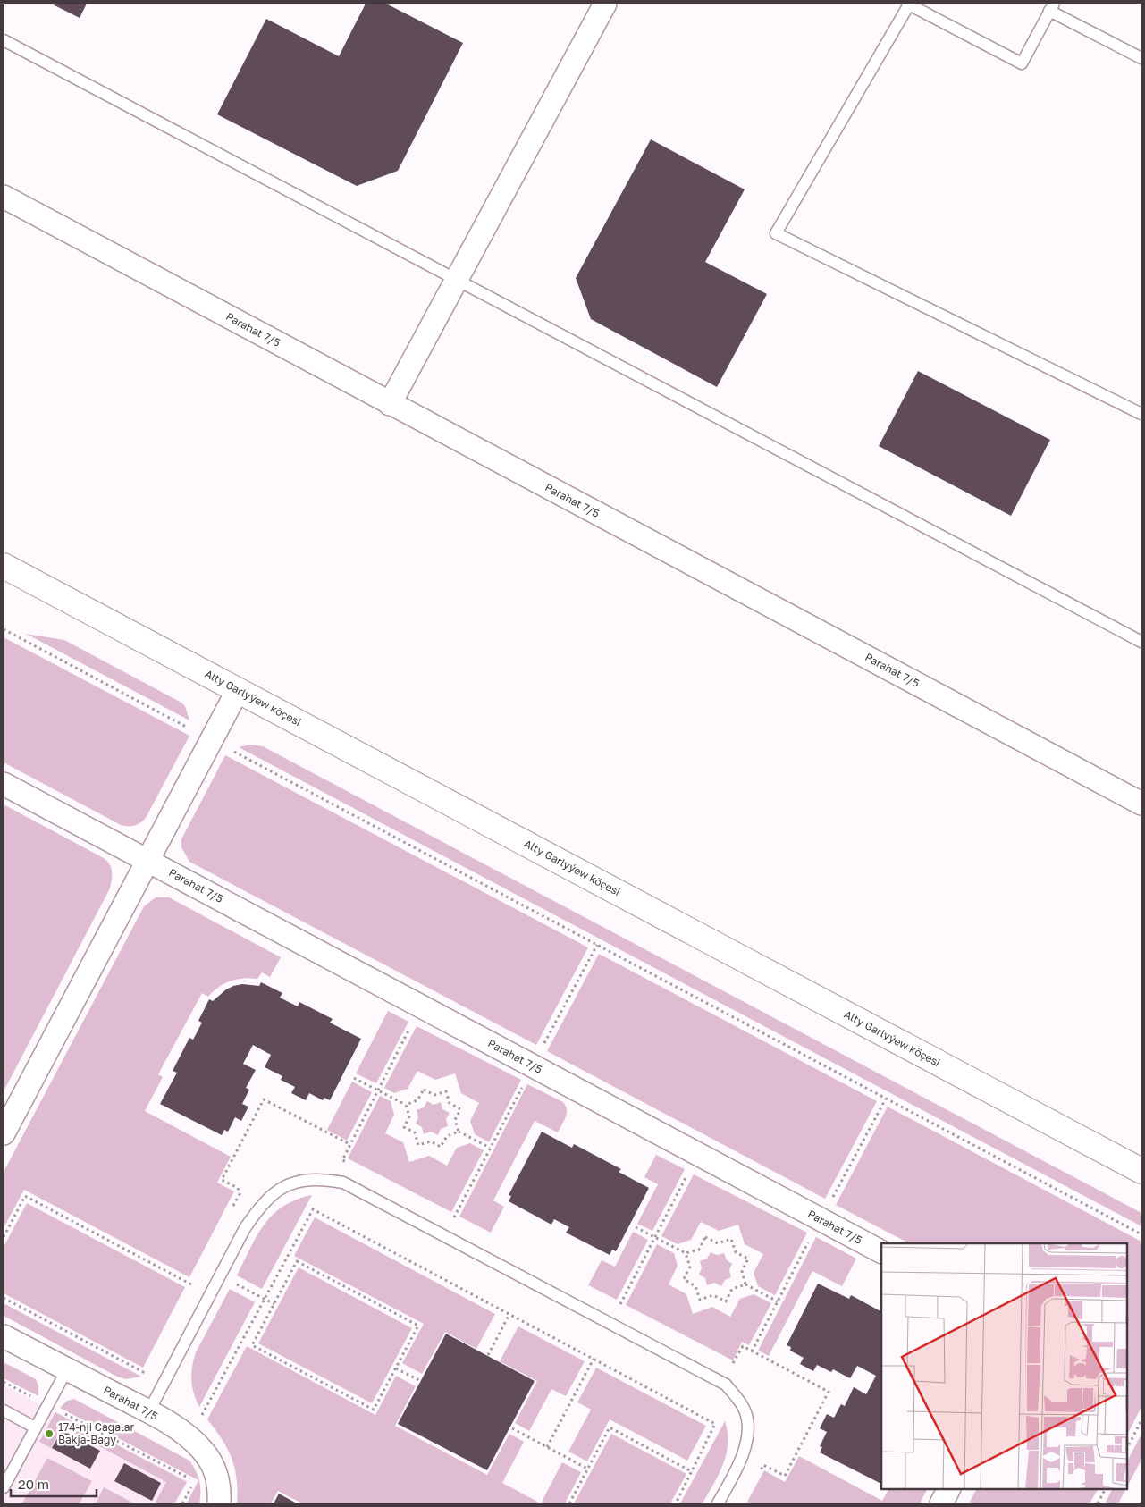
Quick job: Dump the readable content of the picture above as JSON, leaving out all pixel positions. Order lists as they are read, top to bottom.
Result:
{
  "streets": {
    "street": ["Parahat 7/5", "Alty Garlyýew köçesi"]
  },
  "places": ["174-nji Cagalar Bakja-Bagy"],
  "scale_bar": "20 m"
}
